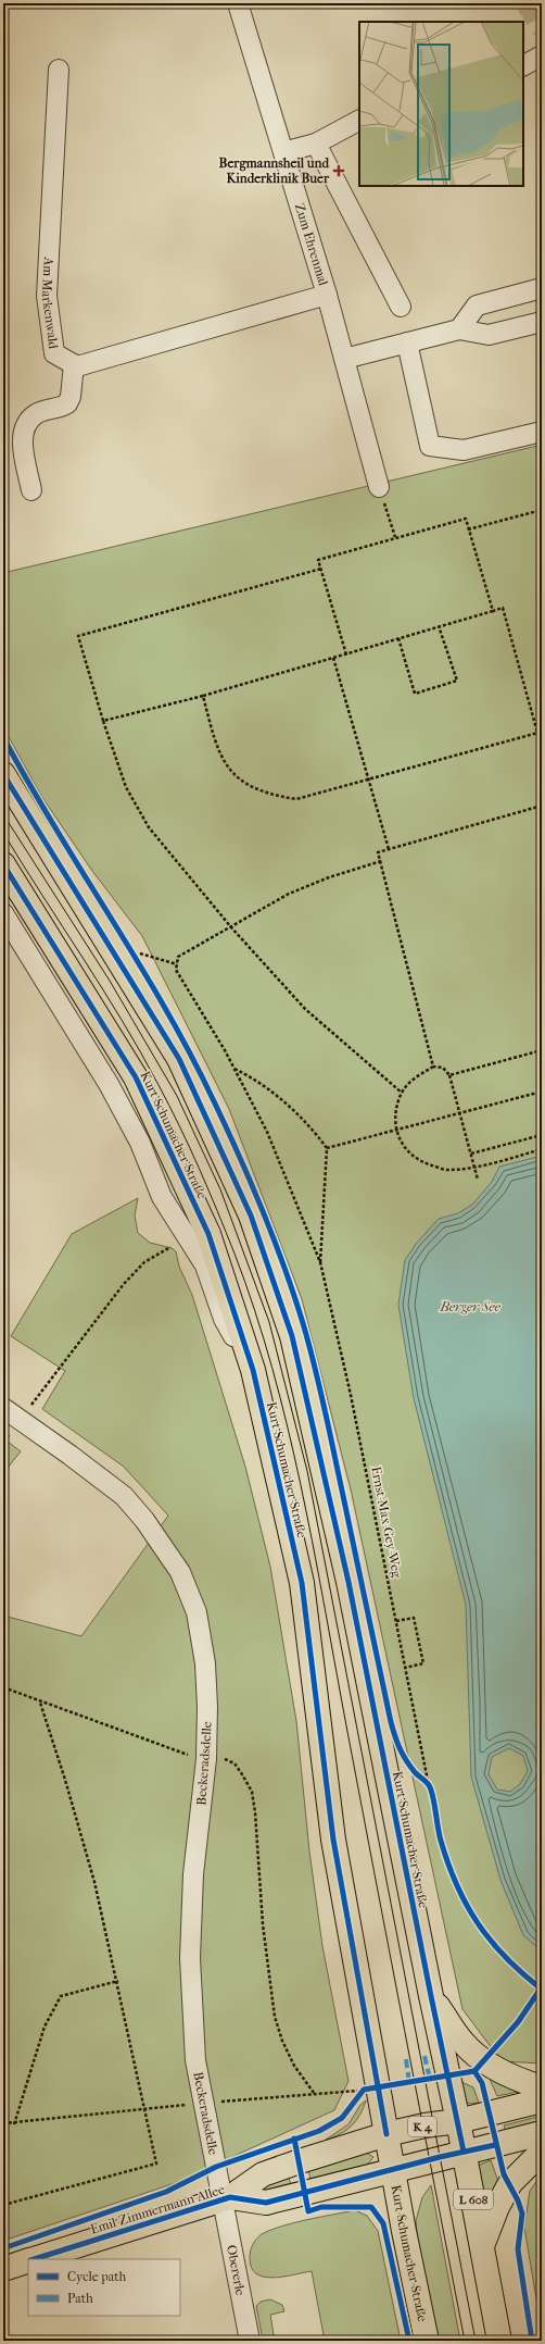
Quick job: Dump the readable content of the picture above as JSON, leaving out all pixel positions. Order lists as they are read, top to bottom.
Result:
{
  "streets": {
    "main road": [
      "Kurt-Schumacher-Straße",
      "K 4",
      "L 608",
      "Emil-Zimmermann-Allee"
    ],
    "street": [
      "Zum Ehrenmal",
      "Am Markenwald",
      "Beckeradsdelle",
      "Obererle"
    ],
    "path": ["Ernst-Max-Gey-Weg"]
  },
  "crossings": [
    ["Kurt-Schumacher-Straße", "L 608"],
    ["Kurt-Schumacher-Straße", "Emil-Zimmermann-Allee"],
    ["Beckeradsdelle", "Emil-Zimmermann-Allee"],
    ["Beckeradsdelle", "Obererle"],
    ["Emil-Zimmermann-Allee", "Obererle"]
  ],
  "water": ["Berger See"],
  "places": {
    "health": ["Bergmannsheil und Kinderklinik Buer"]
  },
  "legend": ["Cycle path", "Path"]
}
